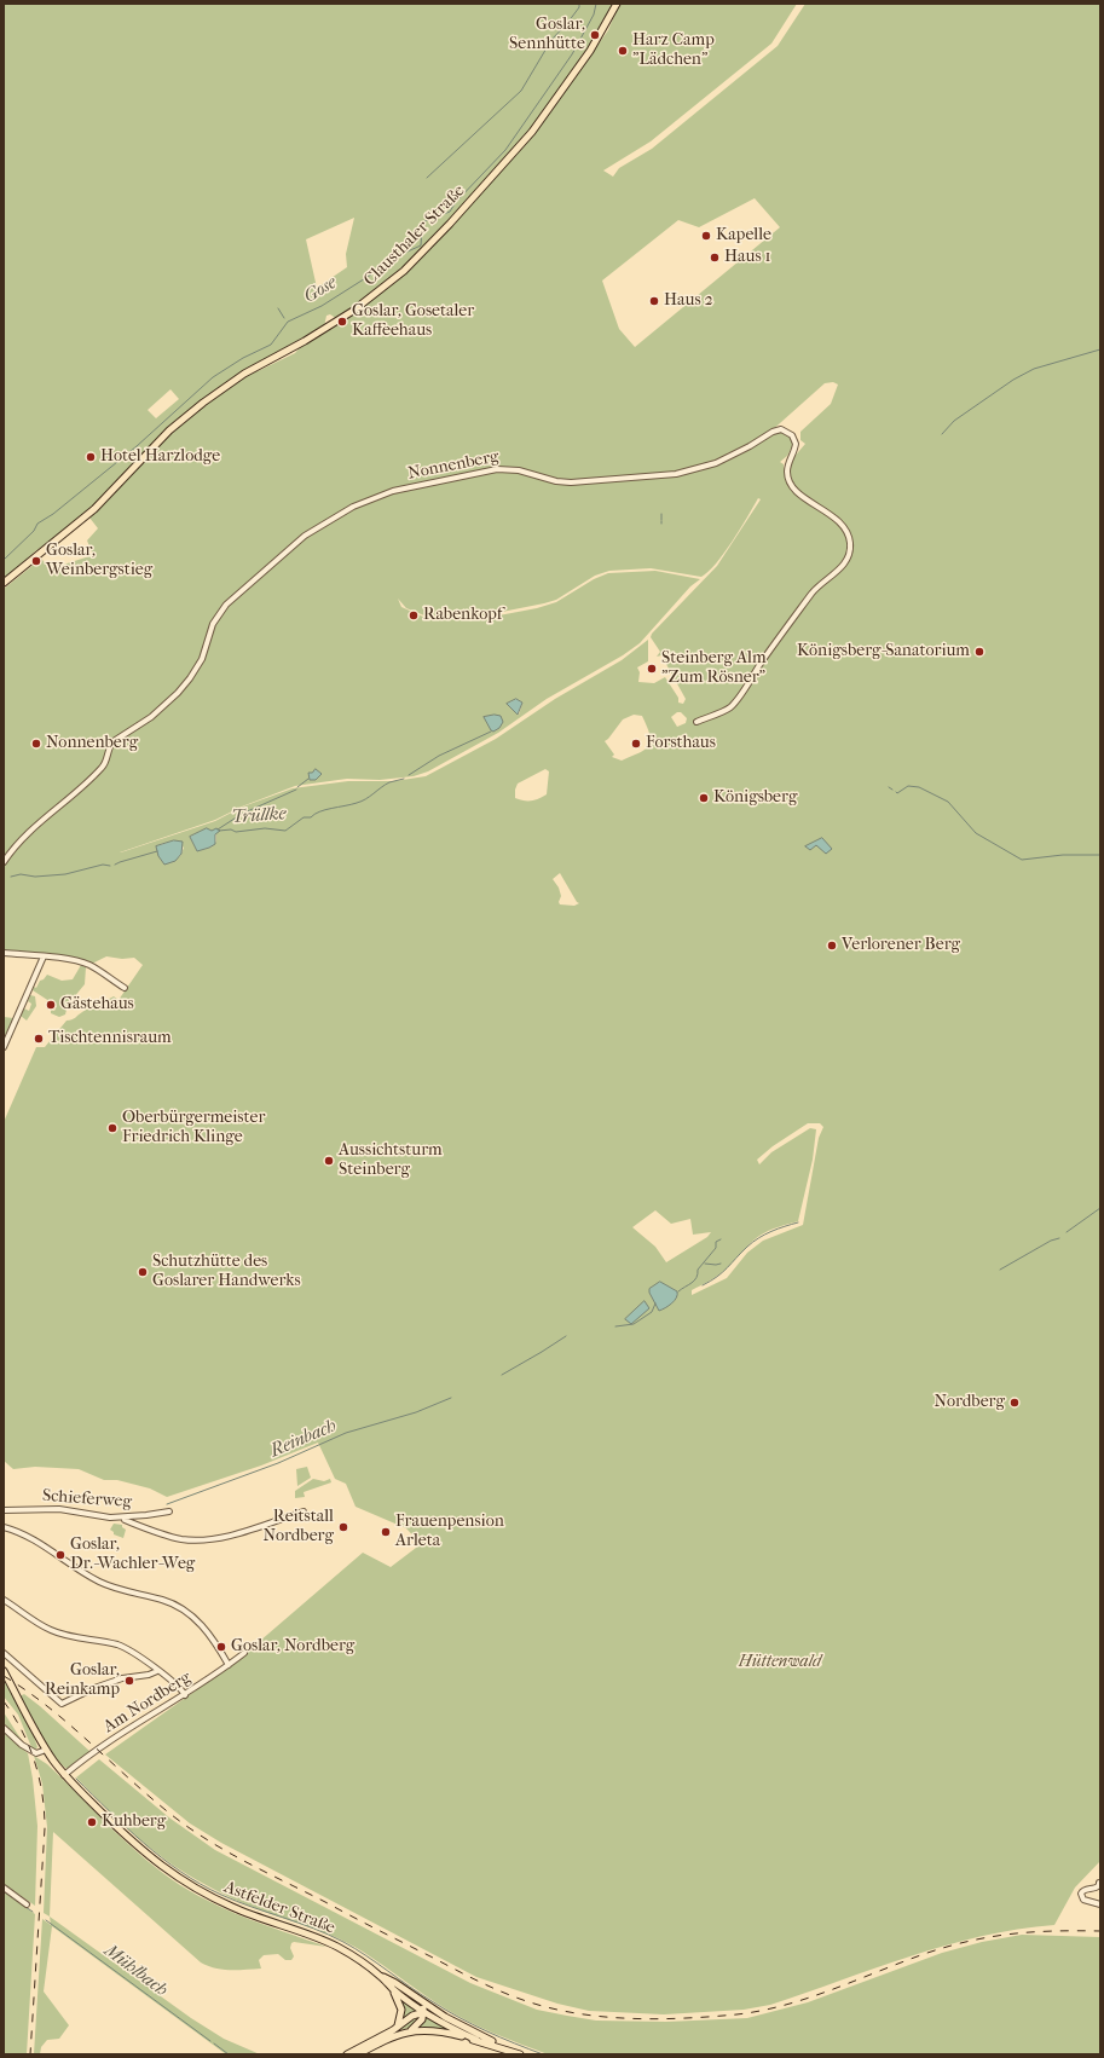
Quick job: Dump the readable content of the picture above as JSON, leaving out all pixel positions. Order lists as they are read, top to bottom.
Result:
{
  "streets": {
    "main road": ["Clausthaler Straße", "Astfelder Straße"],
    "street": ["Nonnenberg", "Schieferweg", "Am Nordberg"]
  },
  "crossings": [
    ["Am Nordberg", "Astfelder Straße"]
  ],
  "water": [
    "Gose",
    "Trüllke",
    "Reinbach",
    "Mühlbach"
  ],
  "parks": ["Hüttenwald"],
  "places": [
    "Goslar, Sennhütte",
    "Harz Camp \"Lädchen\"",
    "Kapelle",
    "Haus 1",
    "Haus 2",
    "Goslar, Gosetaler Kaffeehaus",
    "Hotel Harzlodge",
    "Goslar, Weinbergstieg",
    "Rabenkopf",
    "Königsberg-Sanatorium",
    "Steinberg Alm \"Zum Rösner\"",
    "Nonnenberg",
    "Forsthaus",
    "Königsberg",
    "Verlorener Berg",
    "Gästehaus",
    "Tischtennisraum",
    "Oberbürgermeister Friedrich Klinge",
    "Aussichtsturm Steinberg",
    "Schutzhütte des Goslarer Handwerks",
    "Nordberg",
    "Reitstall Nordberg",
    "Frauenpension Arleta",
    "Goslar, Dr.-Wachler-Weg",
    "Goslar, Nordberg",
    "Goslar, Reinkamp",
    "Kuhberg"
  ]
}
